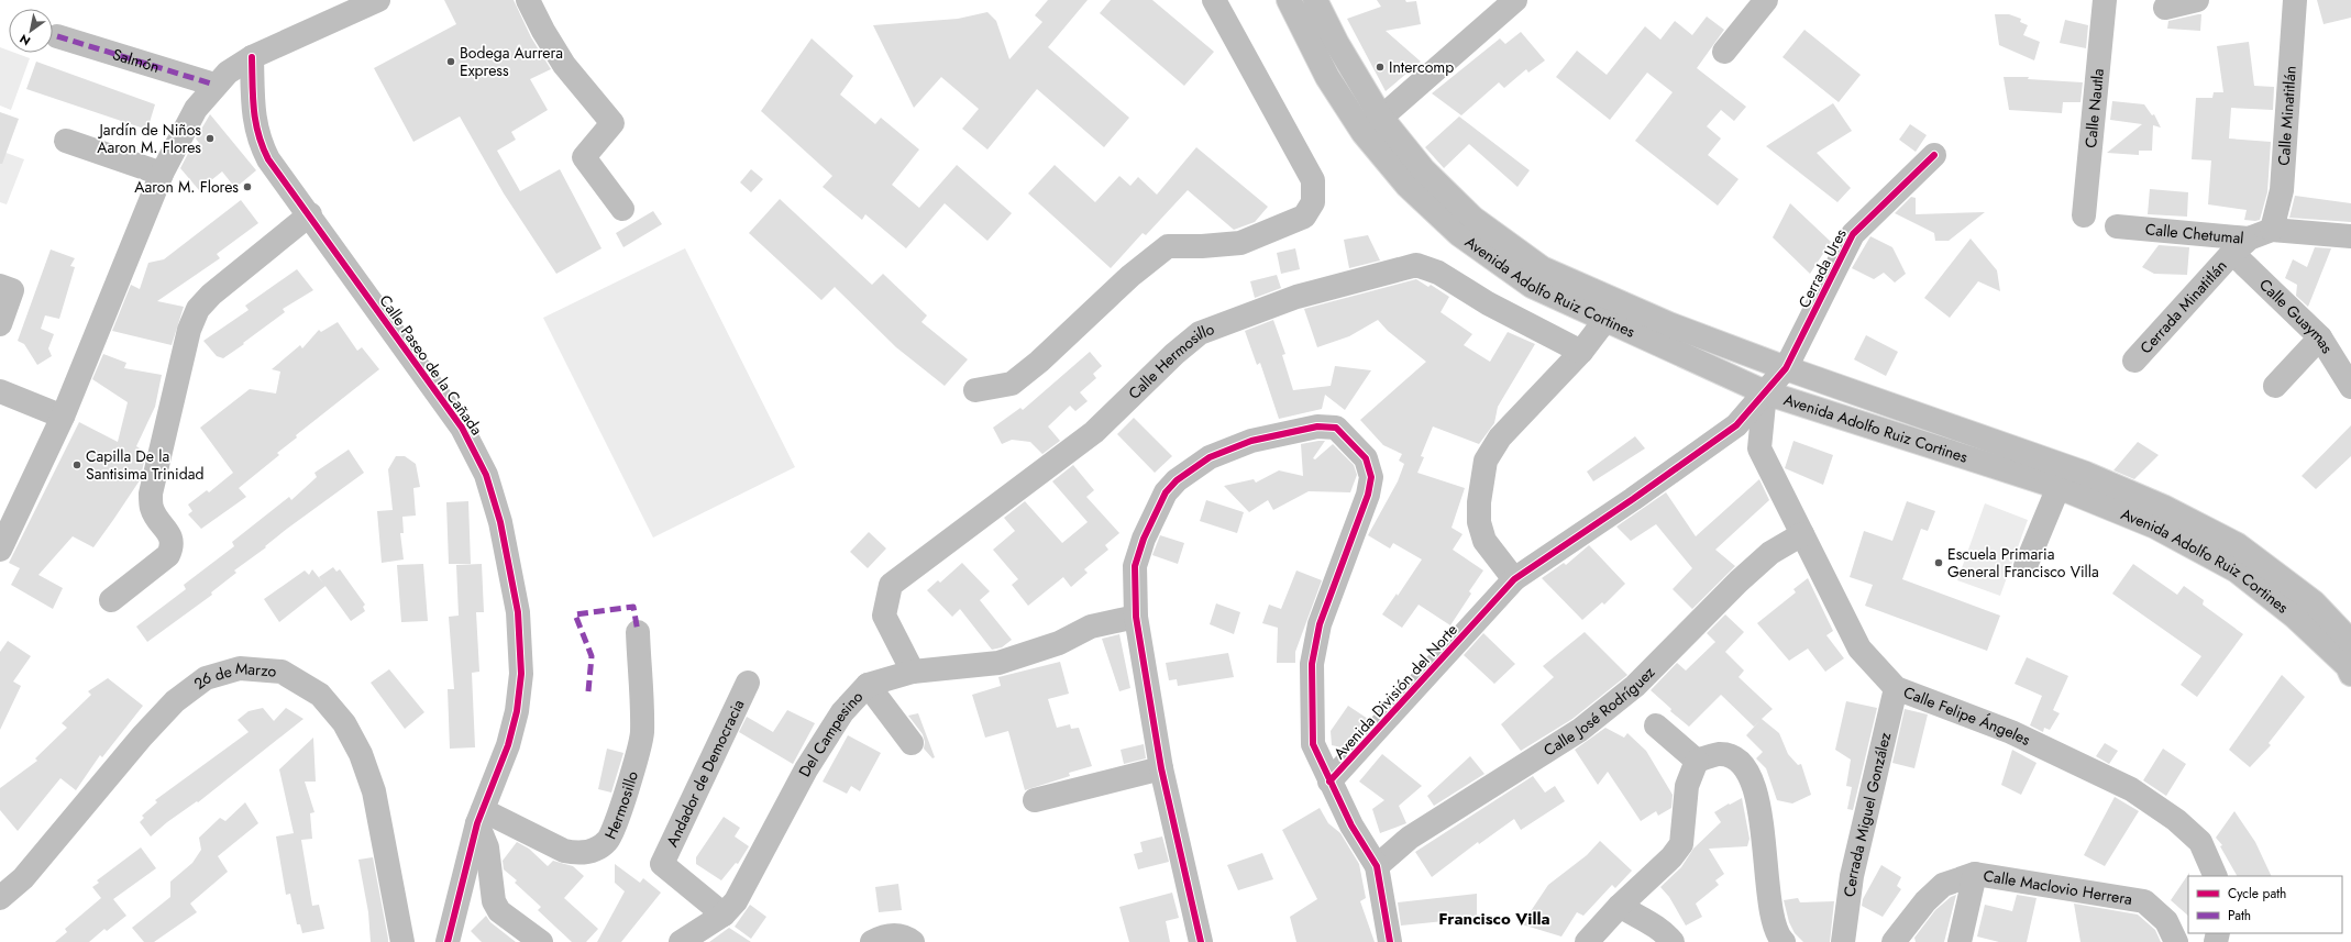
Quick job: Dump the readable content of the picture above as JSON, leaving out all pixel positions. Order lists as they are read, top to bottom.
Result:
{
  "streets": {
    "street": [
      "Salmón",
      "Calle Nautla",
      "Calle Minatitlán",
      "Calle Chetumal",
      "Cerrada Ures",
      "Avenida Adolfo Ruiz Cortines",
      "Cerrada Minatitlán",
      "Calle Guaymas",
      "Calle Hermosillo",
      "Calle Paseo de la Cañada",
      "26 de Marzo",
      "Avenida División del Norte",
      "Calle José Rodríguez",
      "Calle Felipe Ángeles",
      "Del Campesino",
      "Andador de Democracia",
      "Hermosillo",
      "Cerrada Miguel González",
      "Calle Maclovio Herrera"
    ]
  },
  "crossings": [
    ["Calle Minatitlán", "Calle Chetumal"],
    ["Calle Chetumal", "Cerrada Minatitlán"],
    ["Calle Chetumal", "Calle Guaymas"],
    ["Cerrada Ures", "Avenida Adolfo Ruiz Cortines"],
    ["Cerrada Ures", "Avenida División del Norte"],
    ["Avenida Adolfo Ruiz Cortines", "Avenida División del Norte"],
    ["Avenida Adolfo Ruiz Cortines", "Calle Felipe Ángeles"],
    ["Cerrada Minatitlán", "Calle Guaymas"],
    ["Calle Hermosillo", "Del Campesino"],
    ["Calle Paseo de la Cañada", "Hermosillo"],
    ["Avenida División del Norte", "Calle Felipe Ángeles"],
    ["Avenida División del Norte", "Del Campesino"],
    ["Calle José Rodríguez", "Calle Felipe Ángeles"],
    ["Calle Felipe Ángeles", "Cerrada Miguel González"],
    ["Del Campesino", "Andador de Democracia"]
  ],
  "districts": ["Francisco Villa"],
  "places": [
    "Bodega Aurrera Express",
    "Intercomp",
    "Jardín de Niños Aaron M. Flores",
    "Aaron M. Flores",
    "Capilla De la Santisima Trinidad",
    "Escuela Primaria General Francisco Villa"
  ],
  "legend": ["Cycle path", "Path"],
  "north": "bottom left"
}
